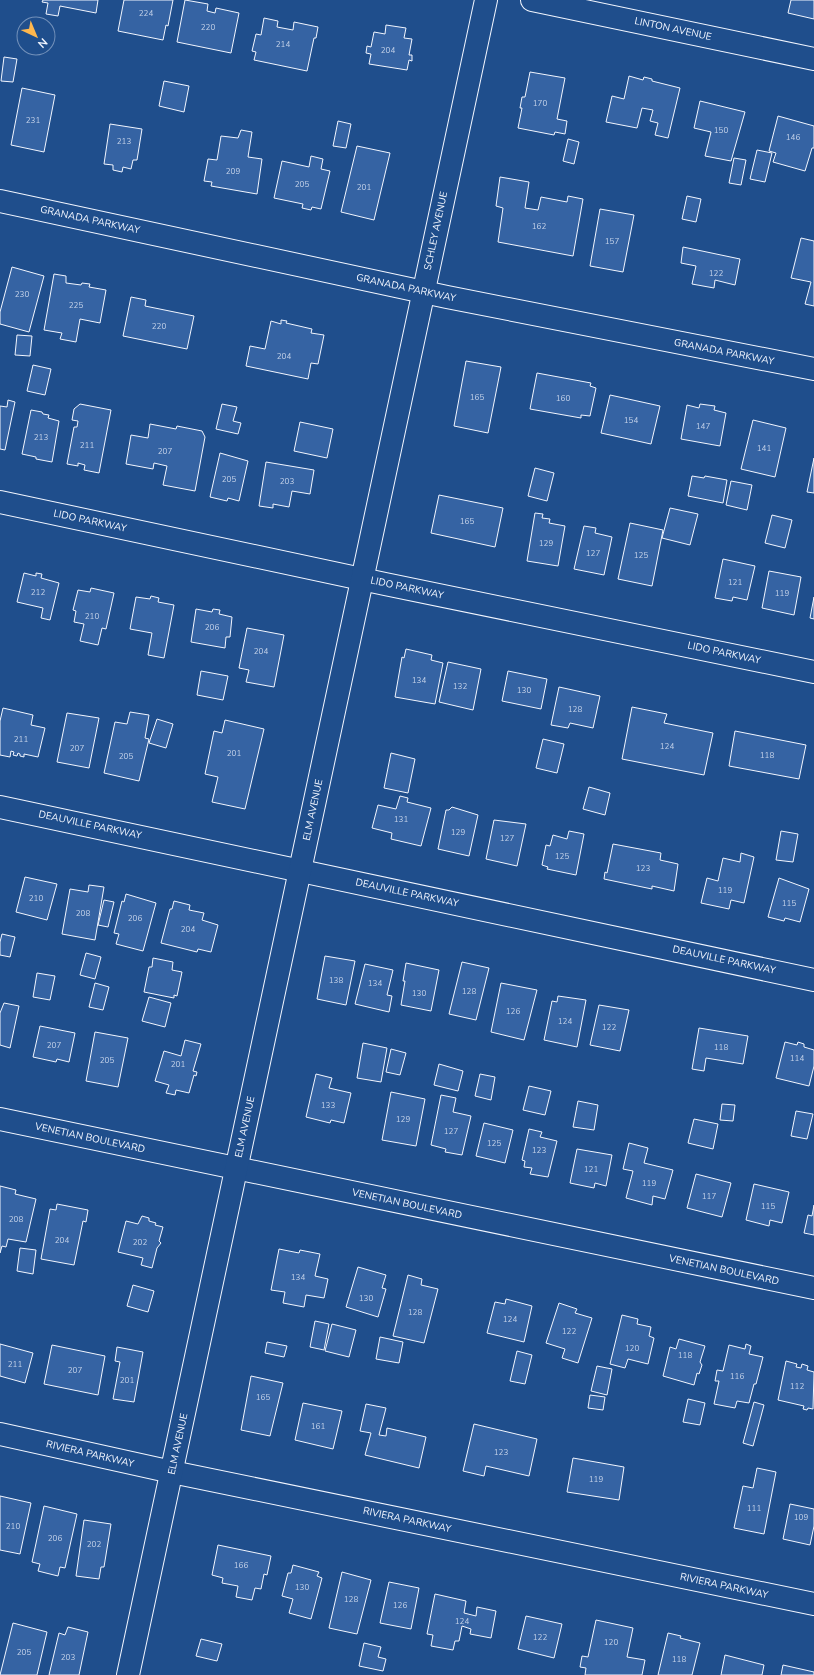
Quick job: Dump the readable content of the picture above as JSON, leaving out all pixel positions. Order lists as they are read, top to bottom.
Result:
{
  "streets": {
    "street": [
      "LINTON AVENUE",
      "GRANADA PARKWAY",
      "SCHLEY AVENUE",
      "LIDO PARKWAY",
      "ELM AVENUE",
      "DEAUVILLE PARKWAY",
      "VENETIAN BOULEVARD",
      "RIVIERA PARKWAY"
    ]
  },
  "crossings": [
    ["GRANADA PARKWAY", "SCHLEY AVENUE"],
    ["SCHLEY AVENUE", "LIDO PARKWAY"],
    ["SCHLEY AVENUE", "ELM AVENUE"],
    ["LIDO PARKWAY", "ELM AVENUE"],
    ["ELM AVENUE", "DEAUVILLE PARKWAY"],
    ["ELM AVENUE", "VENETIAN BOULEVARD"],
    ["ELM AVENUE", "RIVIERA PARKWAY"]
  ],
  "house_numbers": [
    "224",
    "220",
    "214",
    "204",
    "170",
    "231",
    "150",
    "146",
    "213",
    "209",
    "205",
    "201",
    "162",
    "157",
    "122",
    "230",
    "225",
    "220",
    "204",
    "165",
    "160",
    "154",
    "147",
    "213",
    "211",
    "141",
    "207",
    "205",
    "203",
    "165",
    "129",
    "127",
    "125",
    "121",
    "212",
    "119",
    "210",
    "206",
    "204",
    "134",
    "132",
    "130",
    "128",
    "211",
    "124",
    "207",
    "201",
    "118",
    "205",
    "131",
    "129",
    "127",
    "125",
    "123",
    "119",
    "210",
    "115",
    "208",
    "206",
    "204",
    "138",
    "134",
    "128",
    "130",
    "126",
    "124",
    "122",
    "207",
    "118",
    "114",
    "205",
    "201",
    "133",
    "129",
    "127",
    "125",
    "123",
    "121",
    "119",
    "117",
    "115",
    "208",
    "204",
    "202",
    "134",
    "130",
    "128",
    "124",
    "122",
    "120",
    "118",
    "211",
    "207",
    "116",
    "201",
    "112",
    "165",
    "161",
    "123",
    "119",
    "111",
    "109",
    "210",
    "206",
    "202",
    "166",
    "130",
    "128",
    "126",
    "124",
    "122",
    "120",
    "205",
    "203",
    "118"
  ],
  "north": "bottom right"
}
